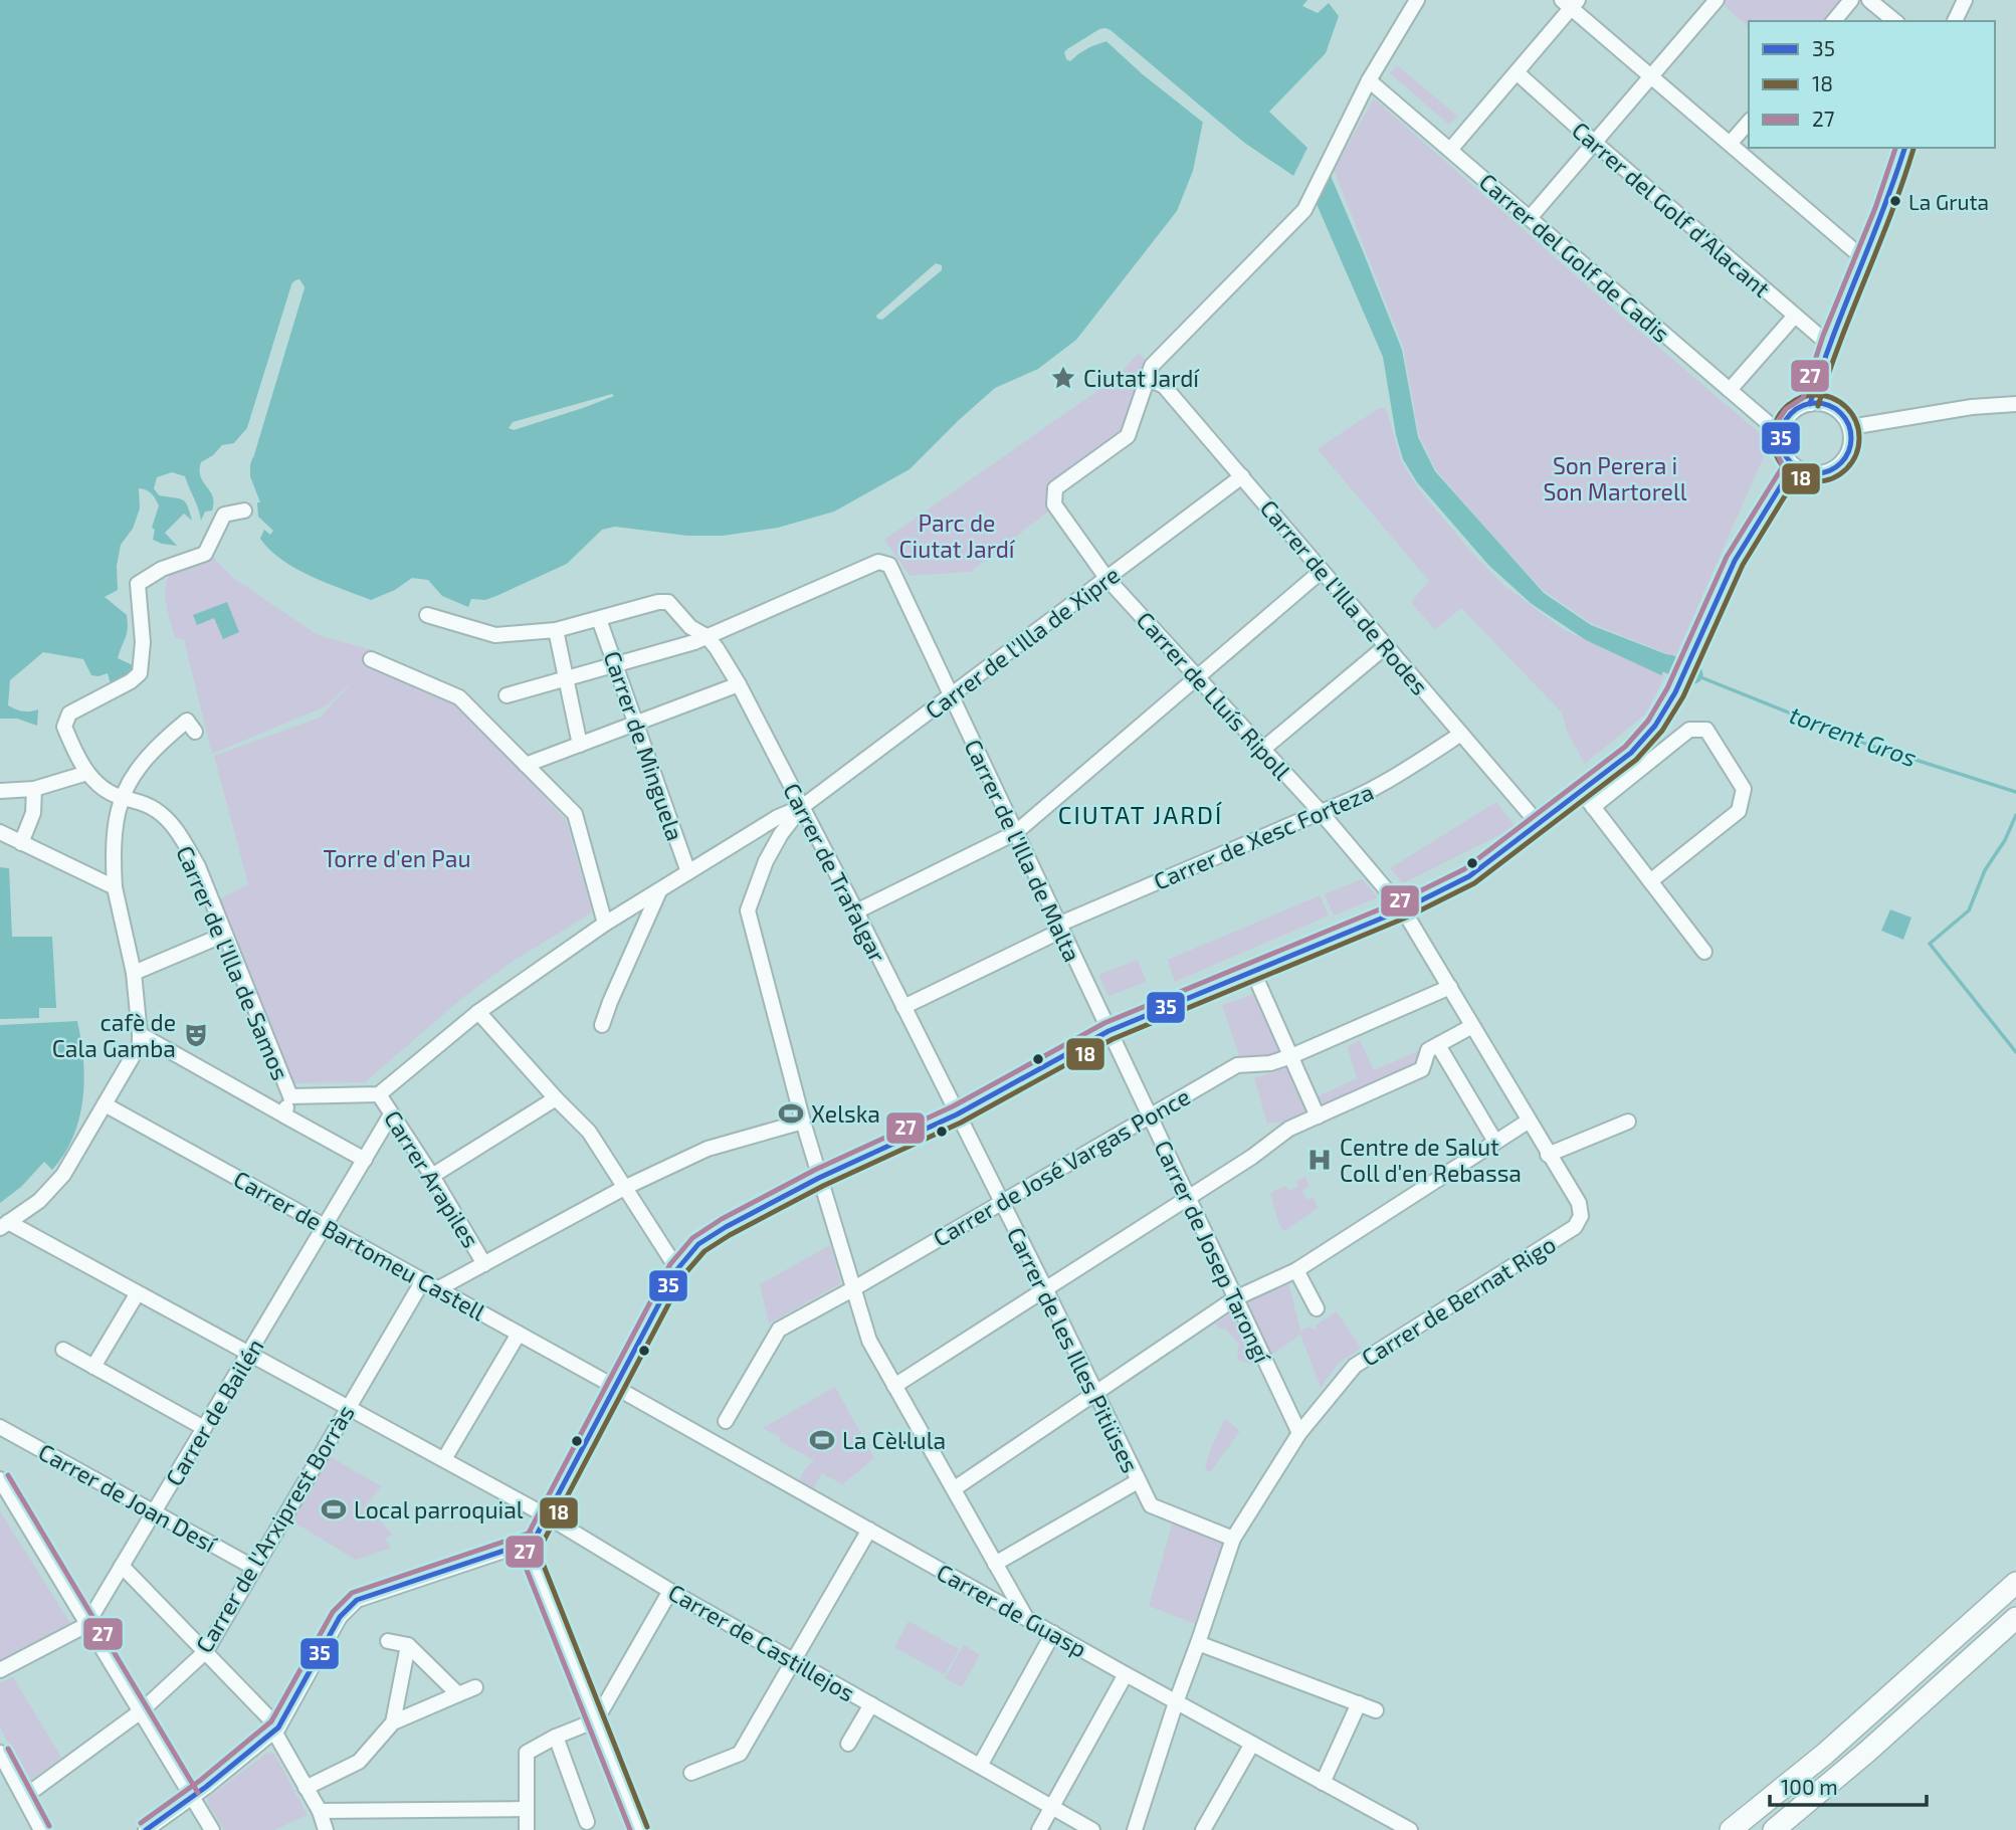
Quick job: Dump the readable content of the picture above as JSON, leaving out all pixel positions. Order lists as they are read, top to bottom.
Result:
{
  "streets": {
    "street": [
      "Carrer del Golf d'Alacant",
      "Carrer del Golf de Cadis",
      "Carrer de l'Illa de Rodes",
      "Carrer de l'Illa de Xipre",
      "Carrer de Lluís Ripoll",
      "Carrer de Minguela",
      "Carrer de Xesc Forteza",
      "Carrer de l'Illa de Malta",
      "Carrer de Trafalgar",
      "Carrer de l'Illa de Samos",
      "Carrer de José Vargas Ponce",
      "Carrer Arapiles",
      "Carrer de Bartomeu Castell",
      "Carrer de Josep Tarongí",
      "Carrer de Bernat Rigo",
      "Carrer de les Illes Pitiüses",
      "Carrer de Bailén",
      "Carrer de Joan Desí",
      "Carrer de l'Arxiprest Borràs",
      "Carrer de Guasp",
      "Carrer de Castillejos"
    ]
  },
  "crossings": [
    ["Carrer de l'Illa de Rodes", "Carrer de l'Illa de Xipre"],
    ["Carrer de l'Illa de Rodes", "Carrer de Lluís Ripoll"],
    ["Carrer de l'Illa de Rodes", "Carrer de Xesc Forteza"],
    ["Carrer de l'Illa de Xipre", "Carrer de Lluís Ripoll"],
    ["Carrer de l'Illa de Xipre", "Carrer de l'Illa de Malta"],
    ["Carrer de l'Illa de Xipre", "Carrer de Trafalgar"],
    ["Carrer de Lluís Ripoll", "Carrer de Xesc Forteza"],
    ["Carrer de Lluís Ripoll", "Carrer de José Vargas Ponce"],
    ["Carrer de Lluís Ripoll", "Carrer de Bernat Rigo"],
    ["Carrer de Minguela", "Carrer de Trafalgar"],
    ["Carrer de Xesc Forteza", "Carrer de l'Illa de Malta"],
    ["Carrer de Xesc Forteza", "Carrer de Trafalgar"],
    ["Carrer de l'Illa de Malta", "Carrer de Trafalgar"],
    ["Carrer de l'Illa de Malta", "Carrer de Josep Tarongí"],
    ["Carrer de Trafalgar", "Carrer de les Illes Pitiüses"],
    ["Carrer de José Vargas Ponce", "Carrer de Josep Tarongí"],
    ["Carrer de José Vargas Ponce", "Carrer de les Illes Pitiüses"],
    ["Carrer Arapiles", "Carrer de Bailén"],
    ["Carrer de Bartomeu Castell", "Carrer de Bailén"],
    ["Carrer de Bartomeu Castell", "Carrer de l'Arxiprest Borràs"],
    ["Carrer de Bartomeu Castell", "Carrer de Guasp"],
    ["Carrer de Josep Tarongí", "Carrer de Bernat Rigo"],
    ["Carrer de Bernat Rigo", "Carrer de les Illes Pitiüses"],
    ["Carrer de Bernat Rigo", "Carrer de Guasp"],
    ["Carrer de Bailén", "Carrer de Joan Desí"],
    ["Carrer de Bailén", "Carrer de Castillejos"],
    ["Carrer de Joan Desí", "Carrer de l'Arxiprest Borràs"],
    ["Carrer de l'Arxiprest Borràs", "Carrer de Castillejos"]
  ],
  "districts": ["CIUTAT JARDÍ"],
  "water": ["torrent Gros"],
  "parks": ["Son Perera i Son Martorell", "Parc de Ciutat Jardí", "Torre d'en Pau"],
  "places": {
    "other": ["La Gruta"],
    "place": ["Ciutat Jardí"],
    "theatre": ["cafè de Cala Gamba"],
    "sports": ["Xelska", "La Cèl·lula", "Local parroquial"],
    "hospital": ["Centre de Salut Coll d'en Rebassa"]
  },
  "lines": ["transit line 35", "transit line 27", "transit line 18"],
  "legend": ["35", "18", "27"],
  "scale_bar": "100 m"
}
